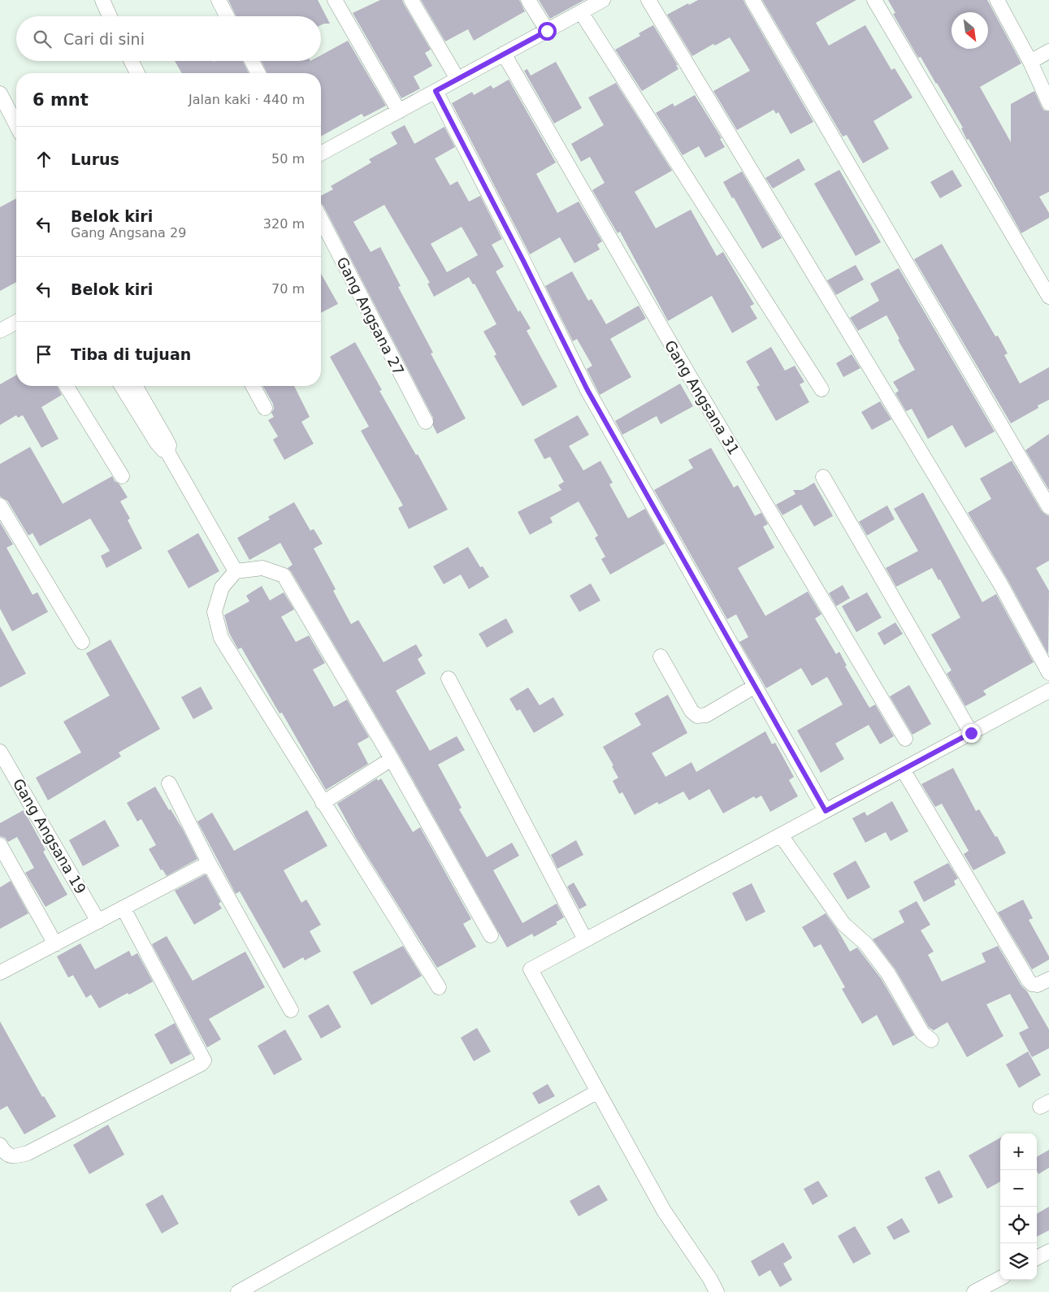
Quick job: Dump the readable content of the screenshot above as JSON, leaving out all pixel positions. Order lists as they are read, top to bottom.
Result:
{
  "streets": {
    "street": ["Gang Angsana 27", "Gang Angsana 31", "Gang Angsana 19"]
  },
  "north": "bottom right",
  "page": {
    "search": "Cari di sini",
    "heading": ["6 mnt", "Jalan kaki · 440 m"],
    "list": [
      ["Lurus", "50 m"],
      ["Belok kiri", "Gang Angsana 29", "320 m"],
      ["Belok kiri", "70 m"],
      "Tiba di tujuan"
    ],
    "map_buttons": ["+", "−"]
  }
}
